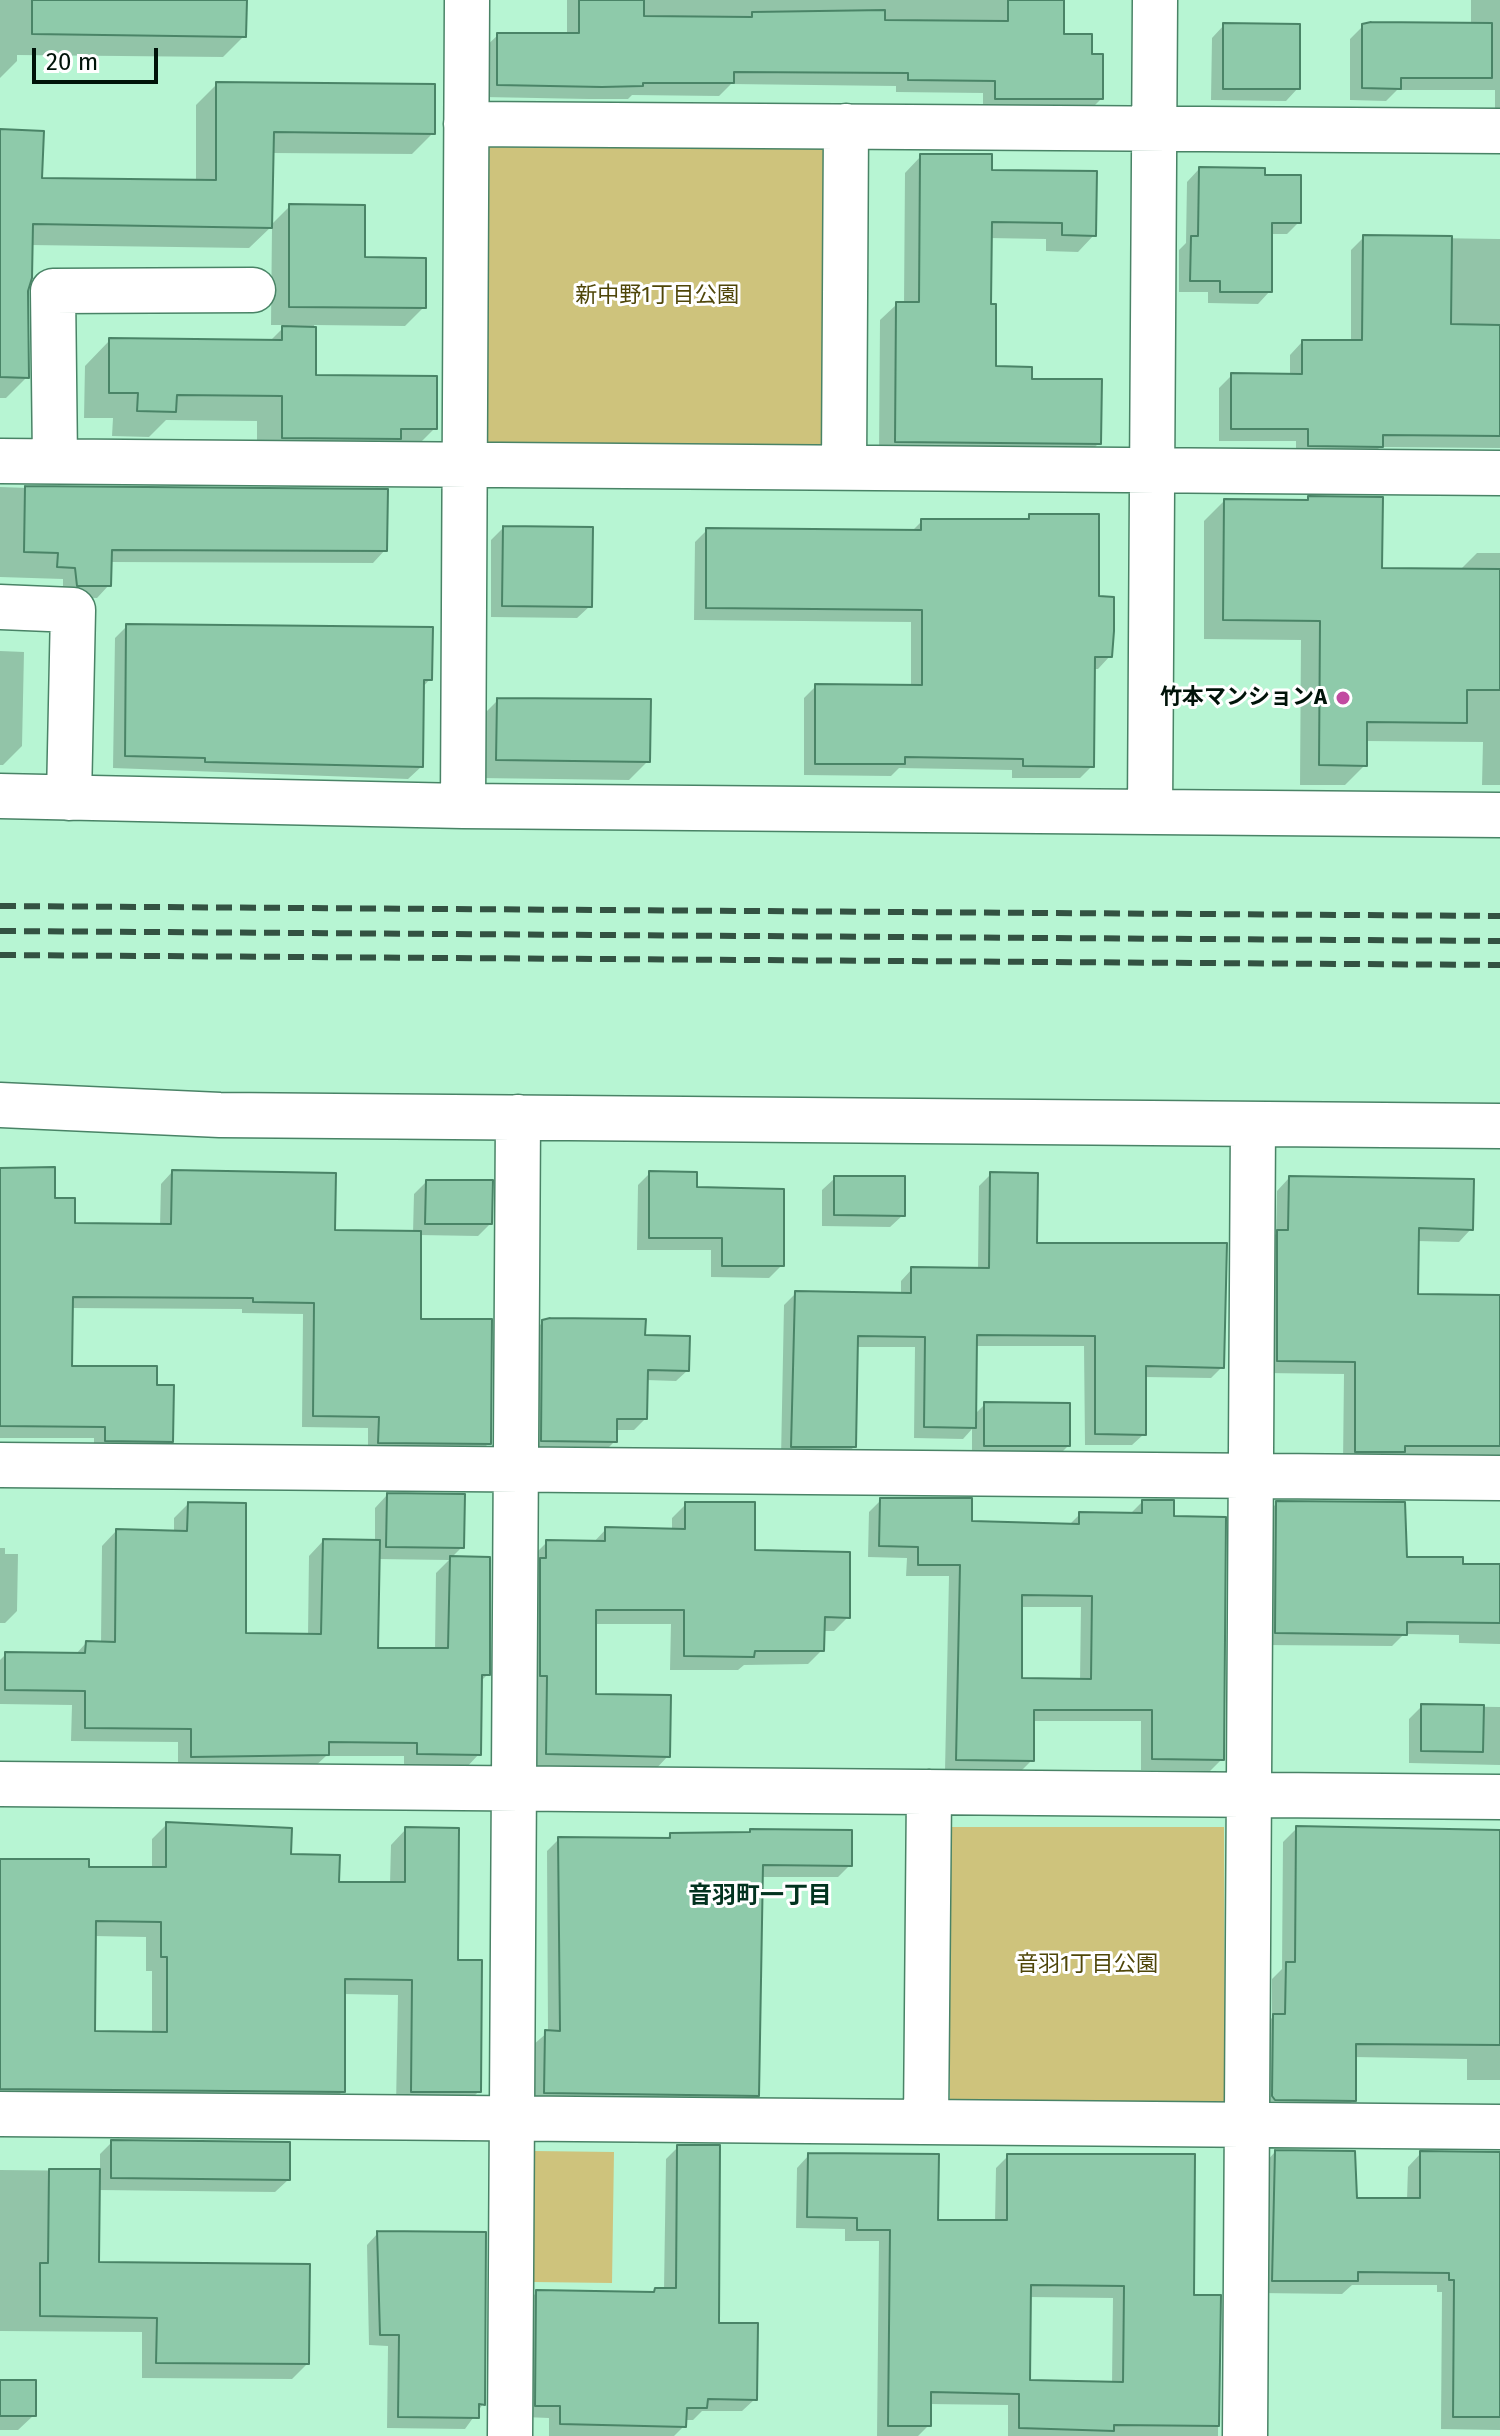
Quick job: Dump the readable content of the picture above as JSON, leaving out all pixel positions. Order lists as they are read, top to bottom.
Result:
{
  "districts": ["音羽町一丁目"],
  "parks": ["新中野1丁目公園", "音羽1丁目公園"],
  "places": ["竹本マンションA"],
  "scale_bar": "20 m"
}
